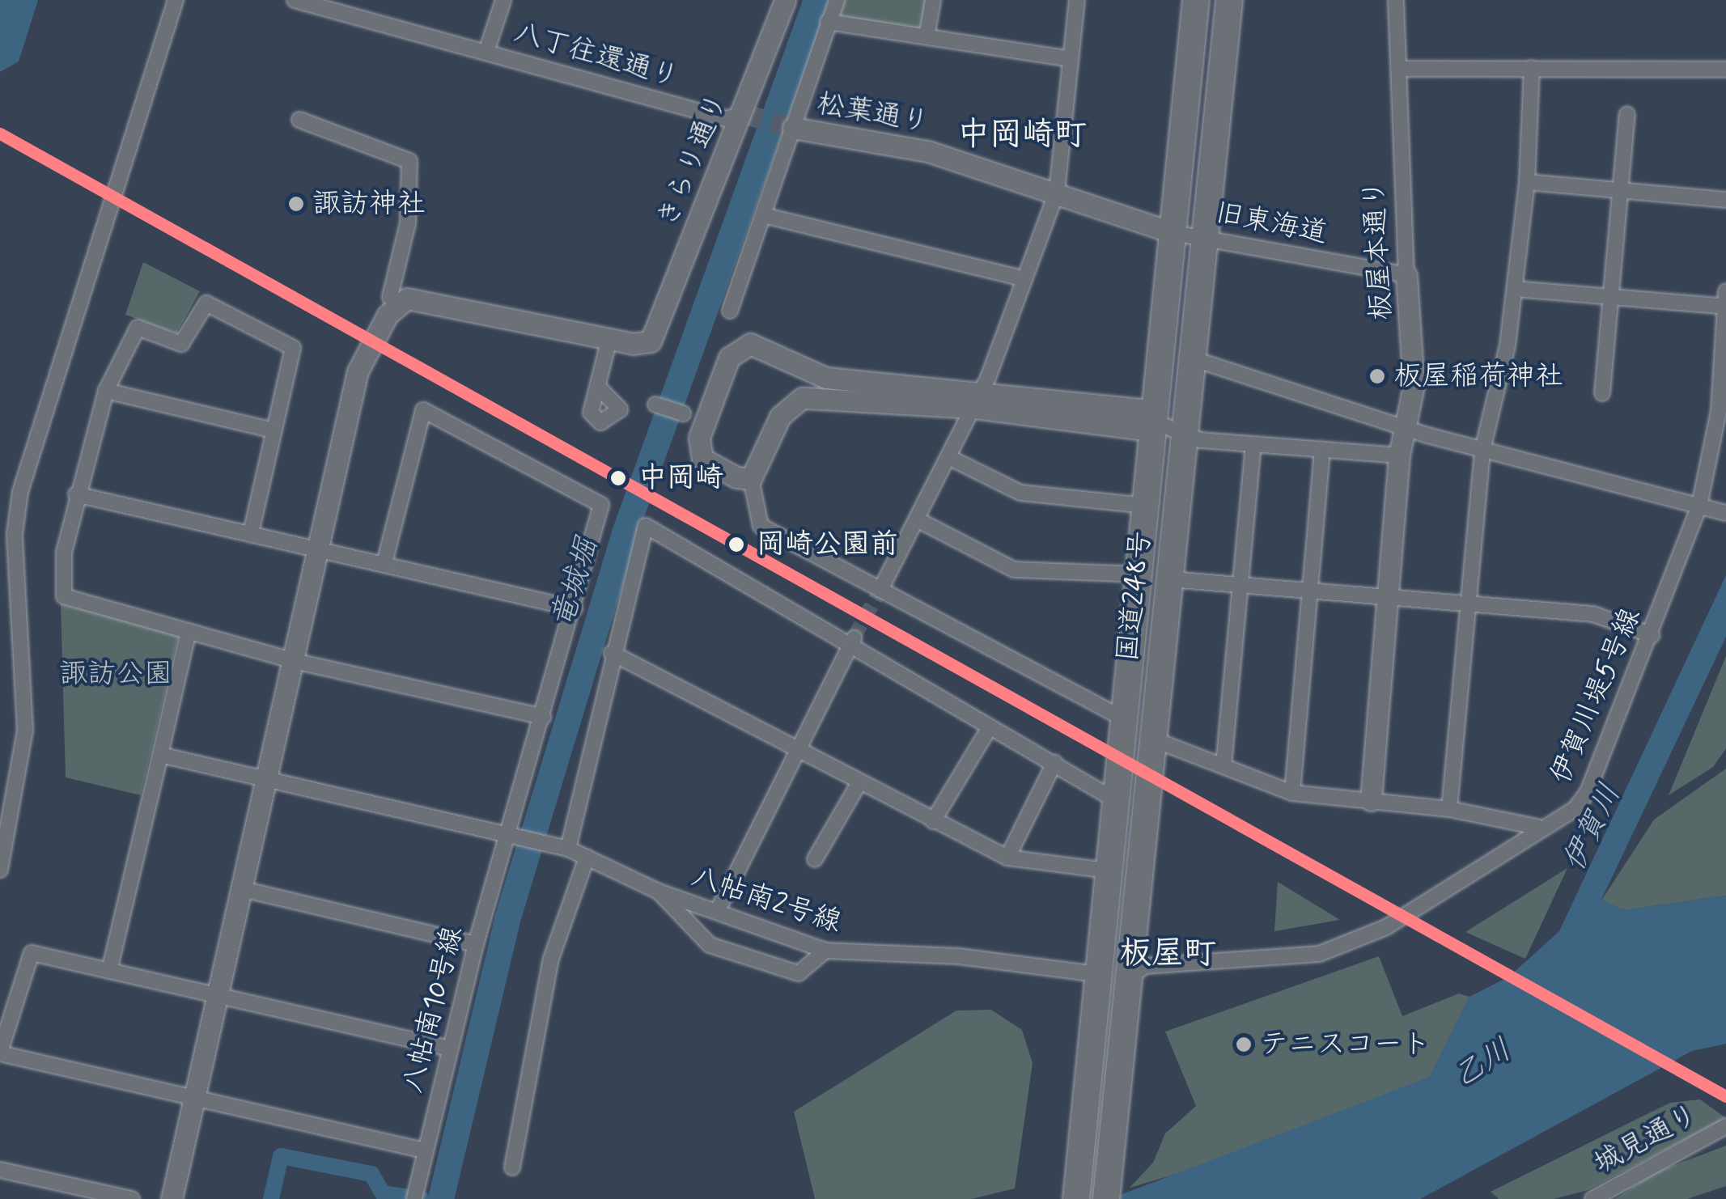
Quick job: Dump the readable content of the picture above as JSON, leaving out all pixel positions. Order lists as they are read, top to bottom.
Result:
{
  "streets": {
    "highway": ["国道248号"],
    "street": [
      "八丁往還通り",
      "松葉通り",
      "きらり通り",
      "旧東海道",
      "板屋本通り",
      "伊賀川堤5号線",
      "八帖南2号線",
      "八帖南10号線",
      "城見通り"
    ]
  },
  "crossings": [
    ["八丁往還通り", "きらり通り"],
    ["松葉通り", "旧東海道"],
    ["松葉通り", "国道248号"],
    ["旧東海道", "板屋本通り"],
    ["旧東海道", "国道248号"],
    ["国道248号", "伊賀川堤5号線"],
    ["国道248号", "八帖南2号線"],
    ["八帖南2号線", "八帖南10号線"]
  ],
  "districts": ["中岡崎町", "板屋町"],
  "water": ["竜城堀", "伊賀川", "乙川"],
  "parks": ["諏訪公園"],
  "places": [
    "諏訪神社",
    "板屋稲荷神社",
    "中岡崎",
    "岡崎公園前",
    "テニスコート"
  ]
}
